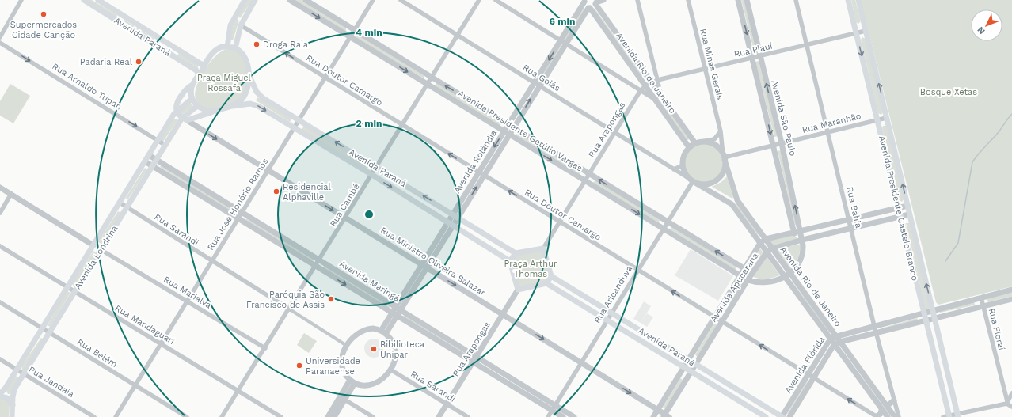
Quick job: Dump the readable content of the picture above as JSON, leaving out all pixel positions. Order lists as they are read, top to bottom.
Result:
{
  "streets": {
    "main road": ["Avenida Paraná", "Avenida Presidente Castelo Branco", "Avenida Londrina"],
    "street": [
      "Rua Piauí",
      "Rua Minas Gerais",
      "Avenida Rio de Janeiro",
      "Rua Goiás",
      "Rua Doutor Camargo",
      "Rua Arnaldo Tupan",
      "Avenida São Paulo",
      "Rua Maranhão",
      "Rua Arapongas",
      "Avenida Presidente Getúlio Vargas",
      "Avenida Rolândia",
      "Rua José Honório Ramos",
      "Rua Cambé",
      "Rua Bahia",
      "Rua Sarandi",
      "Rua Ministro Oliveira Salazar",
      "Avenida Maringá",
      "Avenida Apucarana",
      "Rua Marialva",
      "Rua Aricanduva",
      "Rua Mandaguari",
      "Rua Floraí",
      "Rua Belém",
      "Avenida Flórida",
      "Rua Jandaia"
    ]
  },
  "crossings": [
    ["Avenida Paraná", "Avenida Rolândia"],
    ["Avenida Paraná", "Rua José Honório Ramos"],
    ["Avenida Paraná", "Rua Cambé"],
    ["Avenida Paraná", "Avenida Londrina"],
    ["Avenida Paraná", "Avenida Apucarana"],
    ["Avenida Paraná", "Rua Aricanduva"],
    ["Avenida Paraná", "Avenida Flórida"],
    ["Rua Piauí", "Rua Minas Gerais"],
    ["Rua Piauí", "Avenida Rio de Janeiro"],
    ["Rua Piauí", "Avenida São Paulo"],
    ["Rua Piauí", "Rua Arapongas"],
    ["Rua Piauí", "Rua Bahia"],
    ["Rua Piauí", "Avenida Presidente Castelo Branco"],
    ["Rua Minas Gerais", "Avenida Rio de Janeiro"],
    ["Rua Minas Gerais", "Rua Goiás"],
    ["Rua Minas Gerais", "Rua Maranhão"],
    ["Rua Minas Gerais", "Rua Aricanduva"],
    ["Avenida Rio de Janeiro", "Rua Goiás"],
    ["Avenida Rio de Janeiro", "Avenida São Paulo"],
    ["Avenida Rio de Janeiro", "Rua Maranhão"],
    ["Avenida Rio de Janeiro", "Rua Arapongas"],
    ["Avenida Rio de Janeiro", "Avenida Rolândia"],
    ["Avenida Rio de Janeiro", "Avenida Apucarana"],
    ["Avenida Rio de Janeiro", "Rua Aricanduva"],
    ["Avenida Rio de Janeiro", "Avenida Flórida"],
    ["Rua Goiás", "Rua Maranhão"],
    ["Rua Goiás", "Rua Arapongas"],
    ["Rua Goiás", "Avenida Rolândia"],
    ["Rua Goiás", "Rua Cambé"],
    ["Rua Goiás", "Rua Aricanduva"],
    ["Rua Doutor Camargo", "Rua Arapongas"],
    ["Rua Doutor Camargo", "Avenida Rolândia"],
    ["Rua Doutor Camargo", "Rua José Honório Ramos"],
    ["Rua Doutor Camargo", "Rua Cambé"],
    ["Rua Doutor Camargo", "Avenida Apucarana"],
    ["Rua Doutor Camargo", "Rua Aricanduva"],
    ["Rua Doutor Camargo", "Avenida Flórida"],
    ["Rua Arnaldo Tupan", "Avenida Londrina"],
    ["Avenida São Paulo", "Rua Maranhão"],
    ["Avenida São Paulo", "Avenida Apucarana"],
    ["Rua Maranhão", "Rua Bahia"],
    ["Rua Maranhão", "Avenida Presidente Castelo Branco"],
    ["Rua Maranhão", "Rua Aricanduva"],
    ["Rua Arapongas", "Avenida Presidente Getúlio Vargas"],
    ["Rua Arapongas", "Rua Sarandi"],
    ["Rua Arapongas", "Rua Ministro Oliveira Salazar"],
    ["Rua Arapongas", "Avenida Maringá"],
    ["Avenida Presidente Getúlio Vargas", "Avenida Rolândia"],
    ["Avenida Presidente Getúlio Vargas", "Rua José Honório Ramos"],
    ["Avenida Presidente Getúlio Vargas", "Rua Cambé"],
    ["Avenida Presidente Getúlio Vargas", "Avenida Apucarana"],
    ["Avenida Presidente Getúlio Vargas", "Rua Aricanduva"],
    ["Avenida Rolândia", "Rua Sarandi"],
    ["Avenida Rolândia", "Rua Ministro Oliveira Salazar"],
    ["Avenida Rolândia", "Avenida Maringá"],
    ["Rua José Honório Ramos", "Rua Sarandi"],
    ["Rua José Honório Ramos", "Rua Ministro Oliveira Salazar"],
    ["Rua José Honório Ramos", "Avenida Maringá"],
    ["Rua José Honório Ramos", "Rua Marialva"],
    ["Rua José Honório Ramos", "Rua Mandaguari"],
    ["Rua José Honório Ramos", "Rua Belém"],
    ["Rua Cambé", "Rua Sarandi"],
    ["Rua Cambé", "Rua Ministro Oliveira Salazar"],
    ["Rua Cambé", "Avenida Maringá"],
    ["Rua Cambé", "Rua Marialva"],
    ["Rua Cambé", "Rua Mandaguari"],
    ["Rua Bahia", "Avenida Apucarana"],
    ["Rua Bahia", "Avenida Flórida"],
    ["Avenida Presidente Castelo Branco", "Avenida Apucarana"],
    ["Avenida Presidente Castelo Branco", "Avenida Flórida"],
    ["Rua Sarandi", "Avenida Londrina"],
    ["Avenida Londrina", "Rua Ministro Oliveira Salazar"],
    ["Avenida Londrina", "Avenida Maringá"],
    ["Avenida Londrina", "Rua Marialva"],
    ["Avenida Londrina", "Rua Mandaguari"],
    ["Avenida Londrina", "Rua Belém"],
    ["Avenida Londrina", "Rua Jandaia"],
    ["Rua Ministro Oliveira Salazar", "Avenida Apucarana"],
    ["Rua Ministro Oliveira Salazar", "Rua Aricanduva"],
    ["Avenida Maringá", "Rua Aricanduva"],
    ["Rua Floraí", "Avenida Flórida"]
  ],
  "one_way": ["Rua Doutor Camargo", "Rua Arnaldo Tupan", "Rua Ministro Oliveira Salazar"],
  "parks": ["Praça Miguel Rossafa", "Bosque Xetas", "Praça Arthur Thomas"],
  "places": [
    "Supermercados Cidade Canção",
    "Droga Raia",
    "Padaria Real",
    "Residencial Alphaville",
    "Paróquia São Francisco de Assis",
    "Bibilioteca Unipar",
    "Universidade Paranaense"
  ],
  "north": "bottom left",
  "rings": ["6 min", "4 min", "2 min"]
}
